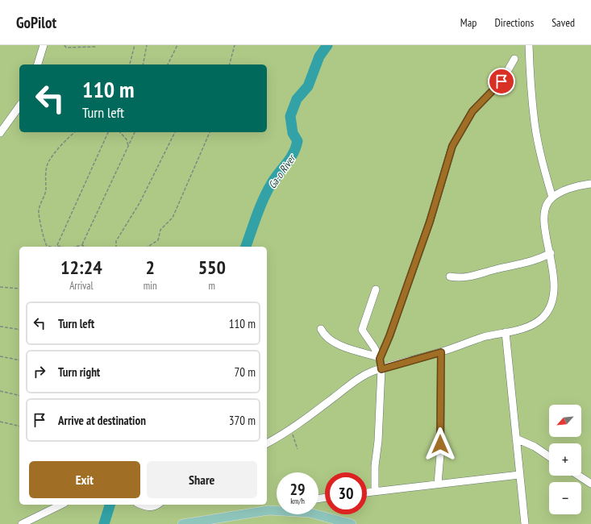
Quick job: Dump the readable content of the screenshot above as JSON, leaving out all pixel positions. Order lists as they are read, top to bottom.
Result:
{
  "water": ["Ga-o River"],
  "north": "bottom left",
  "page": {
    "header": "GoPilot",
    "nav": ["Map", "Directions", "Saved"],
    "turn": ["110 m", "Turn left"],
    "eta": [
      "12:24",
      "Arrival",
      "2",
      "min",
      "550",
      "m"
    ],
    "list": [
      {
        "name": "Turn left",
        "value": "110 m"
      },
      {
        "name": "Turn right",
        "value": "70 m"
      },
      {
        "name": "Arrive at destination",
        "value": "370 m"
      }
    ],
    "map_buttons": ["+", "−"],
    "buttons": ["Exit", "Share"],
    "speed": "29 km/h",
    "limit": "30"
  }
}
